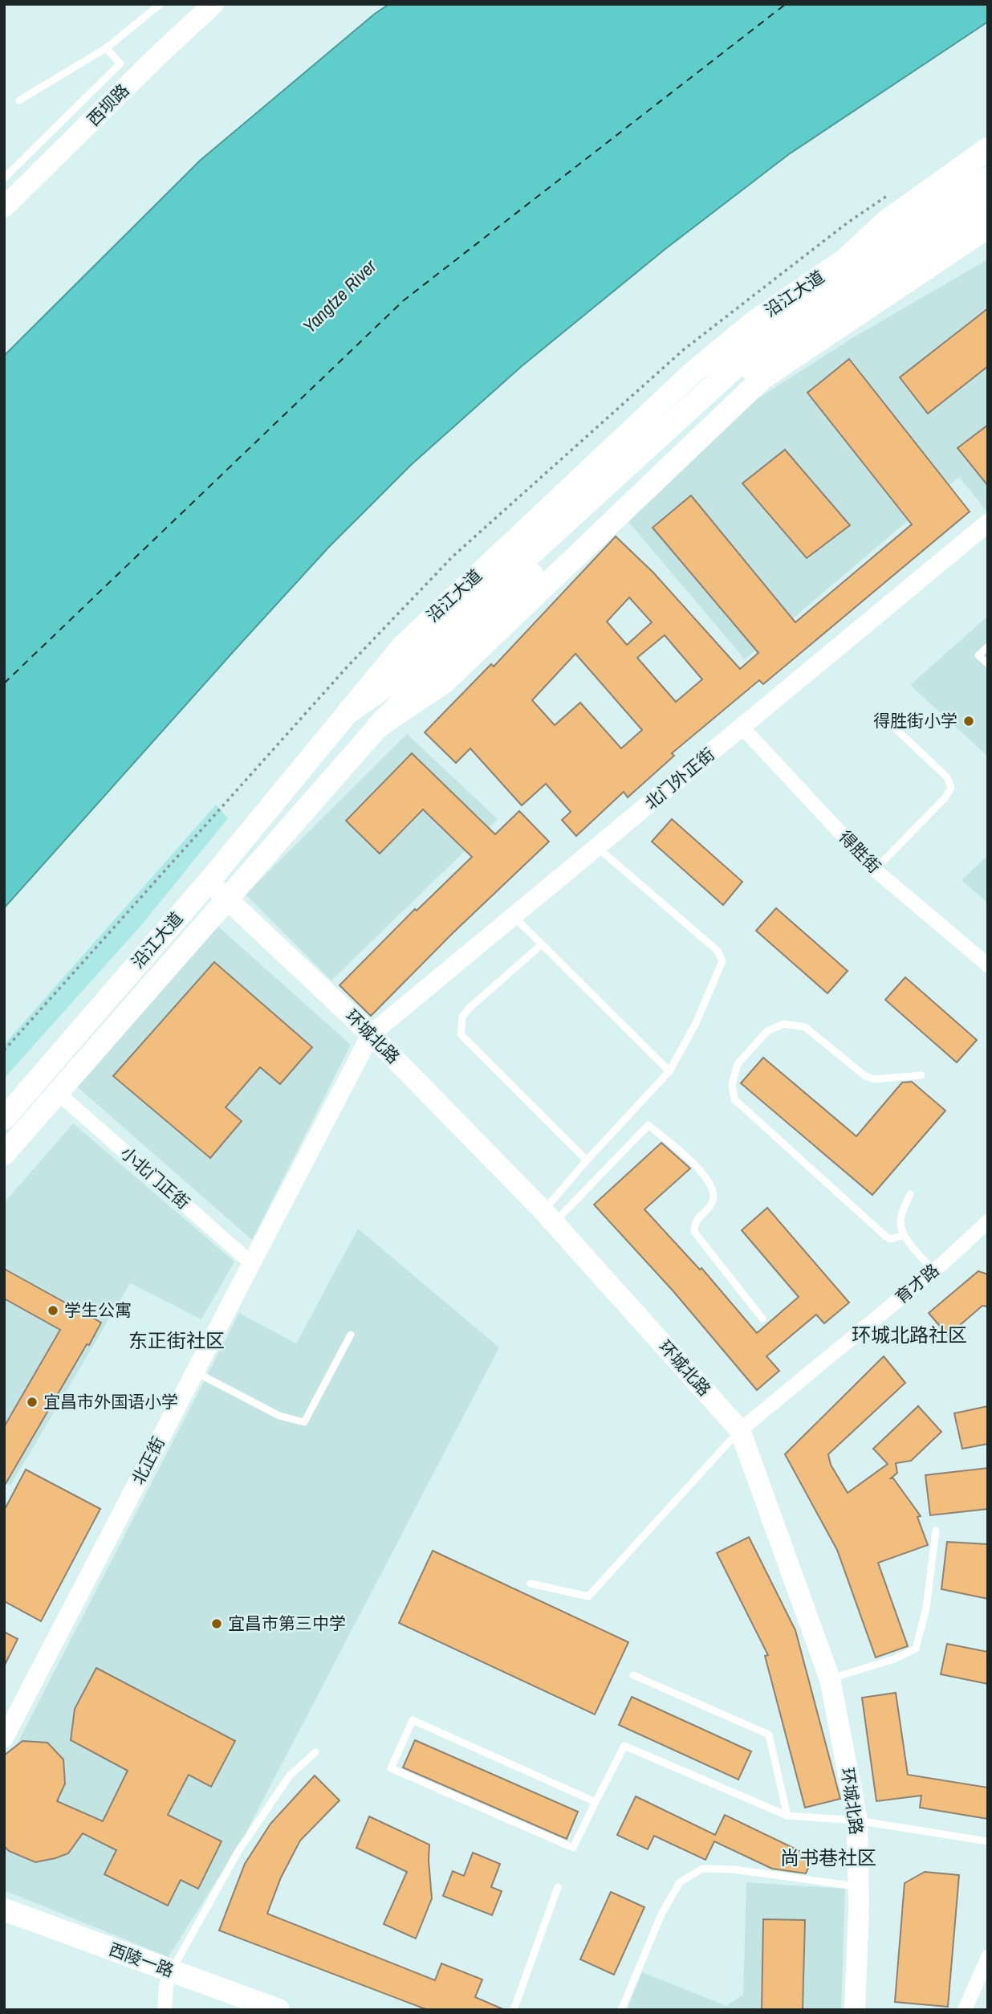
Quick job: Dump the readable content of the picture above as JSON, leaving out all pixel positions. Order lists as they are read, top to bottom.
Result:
{
  "streets": {
    "main road": [
      "西坝路",
      "沿江大道",
      "环城北路",
      "西陵一路"
    ],
    "street": [
      "北门外正街",
      "得胜街",
      "小北门正街",
      "育才路",
      "北正街"
    ]
  },
  "crossings": [
    ["沿江大道", "环城北路"],
    ["沿江大道", "小北门正街"],
    ["北门外正街", "得胜街"],
    ["北门外正街", "环城北路"],
    ["北门外正街", "北正街"],
    ["环城北路", "育才路"],
    ["环城北路", "北正街"],
    ["小北门正街", "北正街"]
  ],
  "districts": ["环城北路社区", "东正街社区", "尚书巷社区"],
  "water": ["Yangtze River"],
  "places": [
    "得胜街小学",
    "学生公寓",
    "宜昌市外国语小学",
    "宜昌市第三中学"
  ]
}
